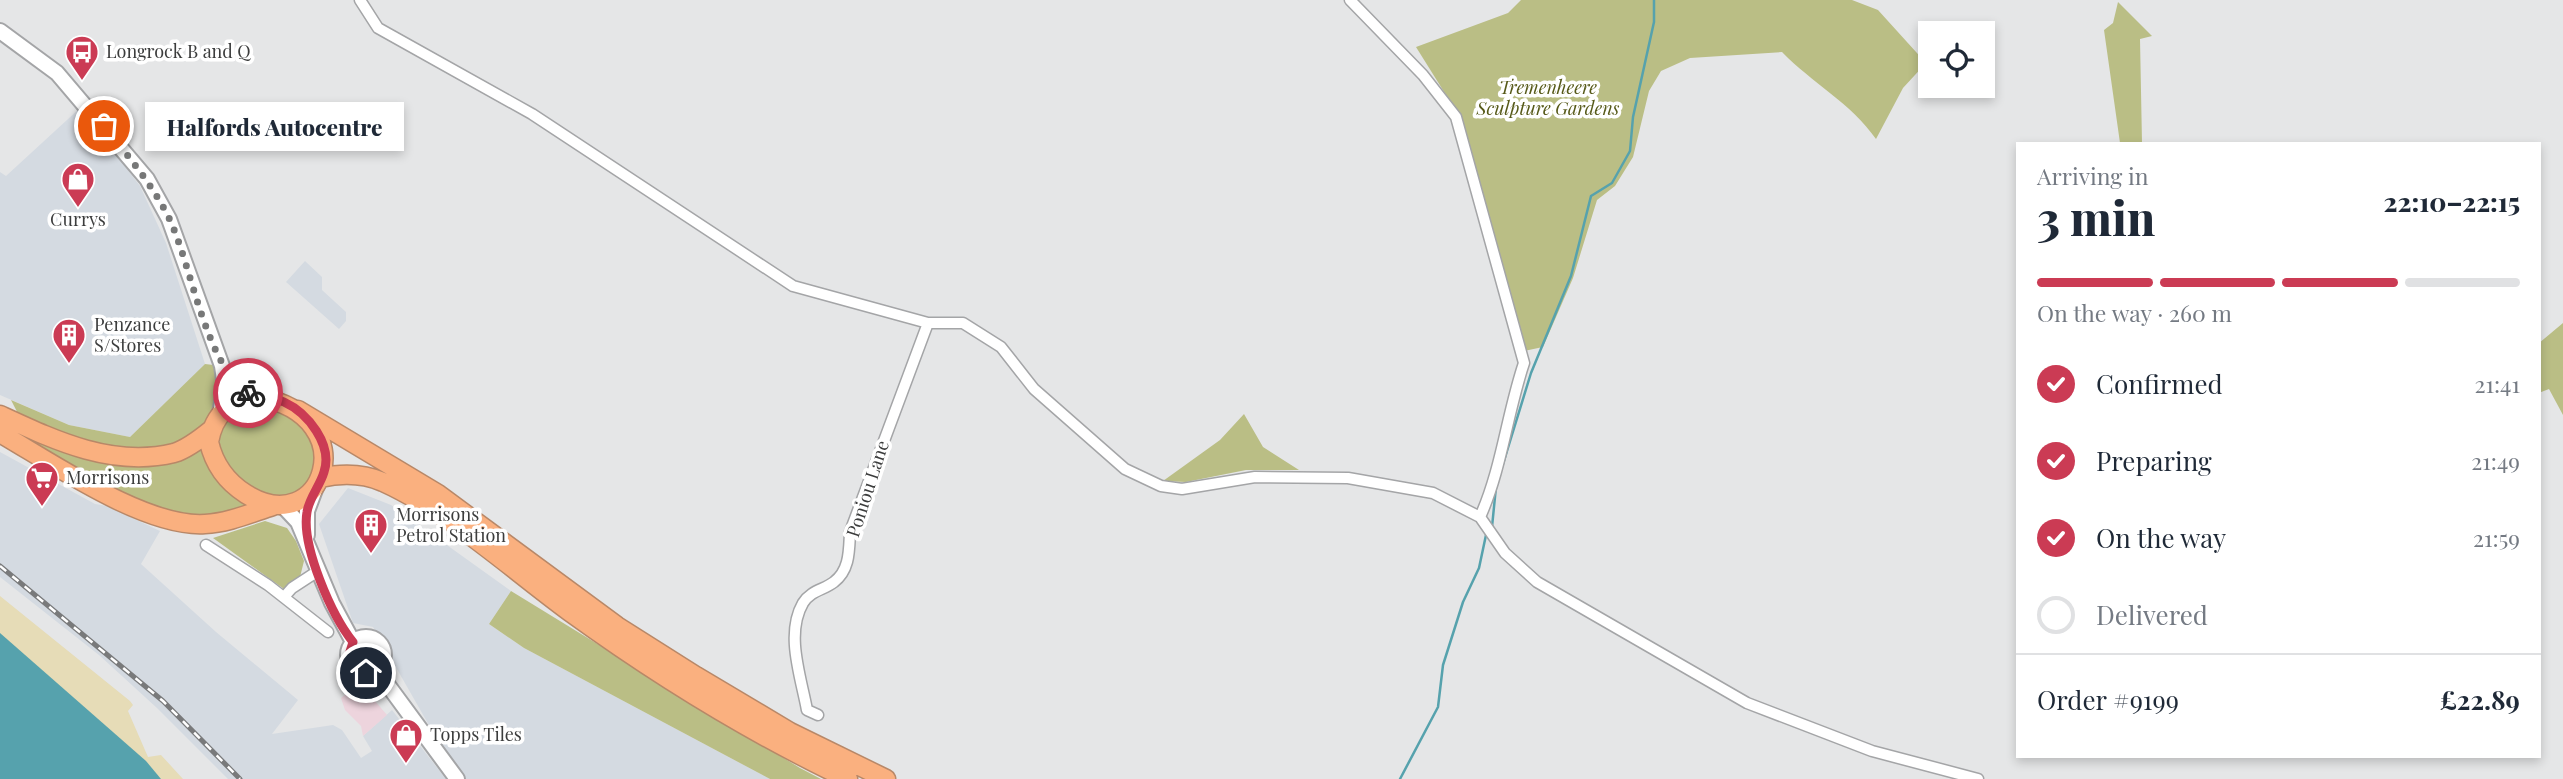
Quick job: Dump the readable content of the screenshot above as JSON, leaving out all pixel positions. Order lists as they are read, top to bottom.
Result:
{
  "streets": {
    "street": ["Poniou Lane"]
  },
  "parks": ["Tremenheere Sculpture Gardens"],
  "places": {
    "bus stop": ["Longrock B and Q"],
    "other": ["Halfords Autocentre"],
    "shop": ["Currys", "Topps Tiles"],
    "building": ["Penzance S/Stores", "Morrisons Petrol Station"],
    "supermarket": ["Morrisons"]
  },
  "page": {
    "bubble": "Halfords Autocentre",
    "heading": ["3 min", "Arriving in", "22:10–22:15"],
    "panel": ["Order #9199", "£22.89"],
    "bar": "On the way · 260 m",
    "list": [
      ["Confirmed", "21:41"],
      ["Preparing", "21:49"],
      ["On the way", "21:59"],
      "Delivered"
    ]
  }
}
